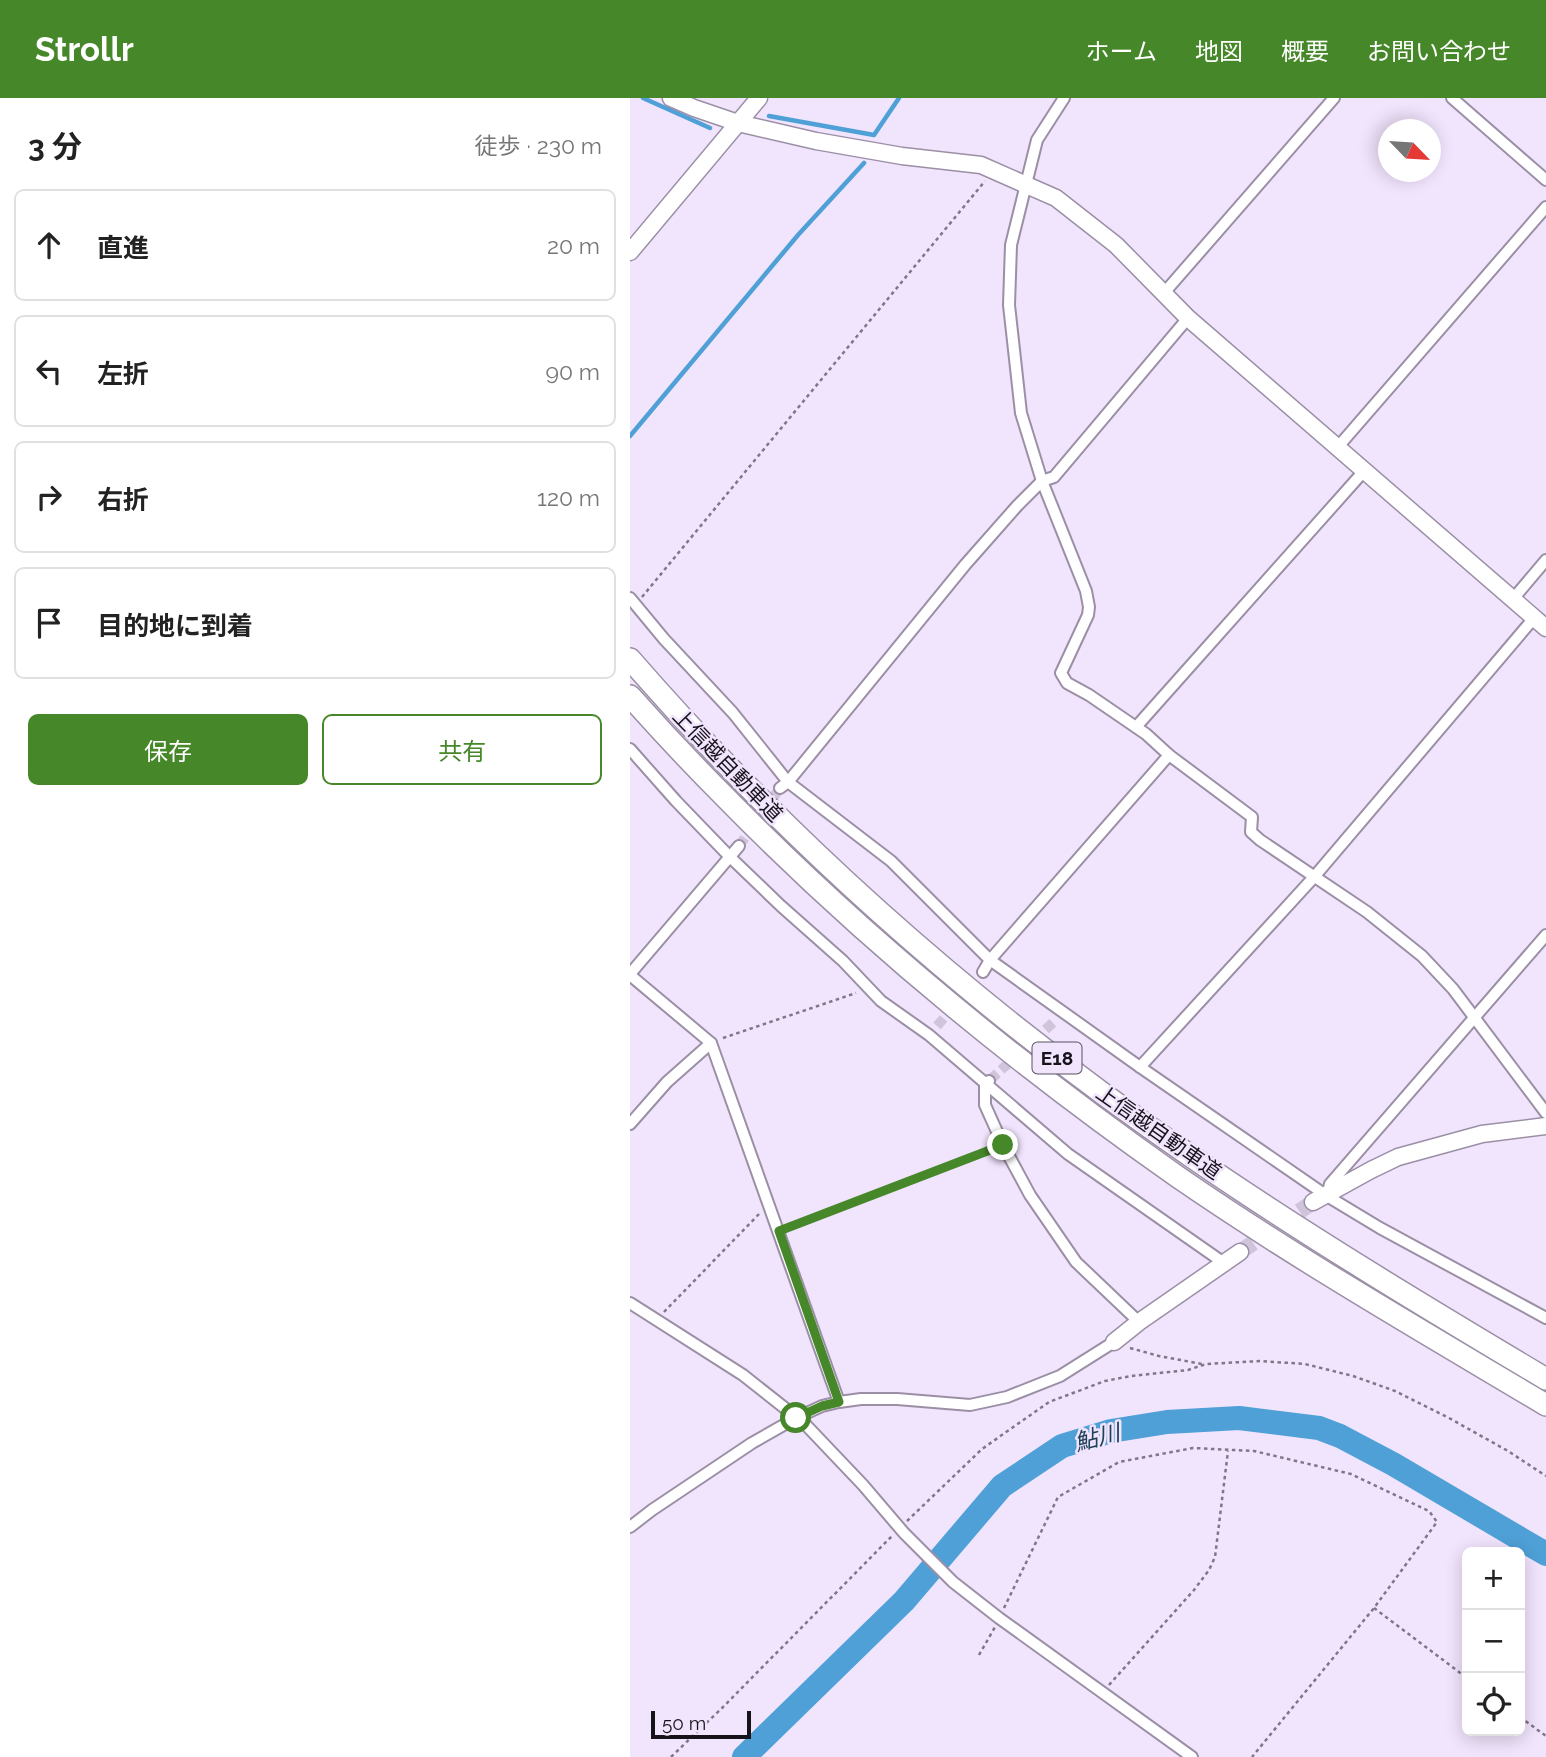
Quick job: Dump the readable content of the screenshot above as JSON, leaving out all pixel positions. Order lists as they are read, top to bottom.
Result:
{
  "streets": {
    "highway": ["上信越自動車道", "E18"]
  },
  "water": ["鮎川"],
  "scale_bar": "50 m",
  "north": "bottom right",
  "page": {
    "header": "Strollr",
    "nav": [
      "ホーム",
      "地図",
      "概要",
      "お問い合わせ"
    ],
    "heading": ["3 分", "徒歩 · 230 m"],
    "list": [
      ["直進", "20 m"],
      ["左折", "90 m"],
      ["右折", "120 m"],
      "目的地に到着"
    ],
    "buttons": ["保存", "共有"],
    "map_buttons": ["+", "−"],
    "scale": "50 m"
  }
}
